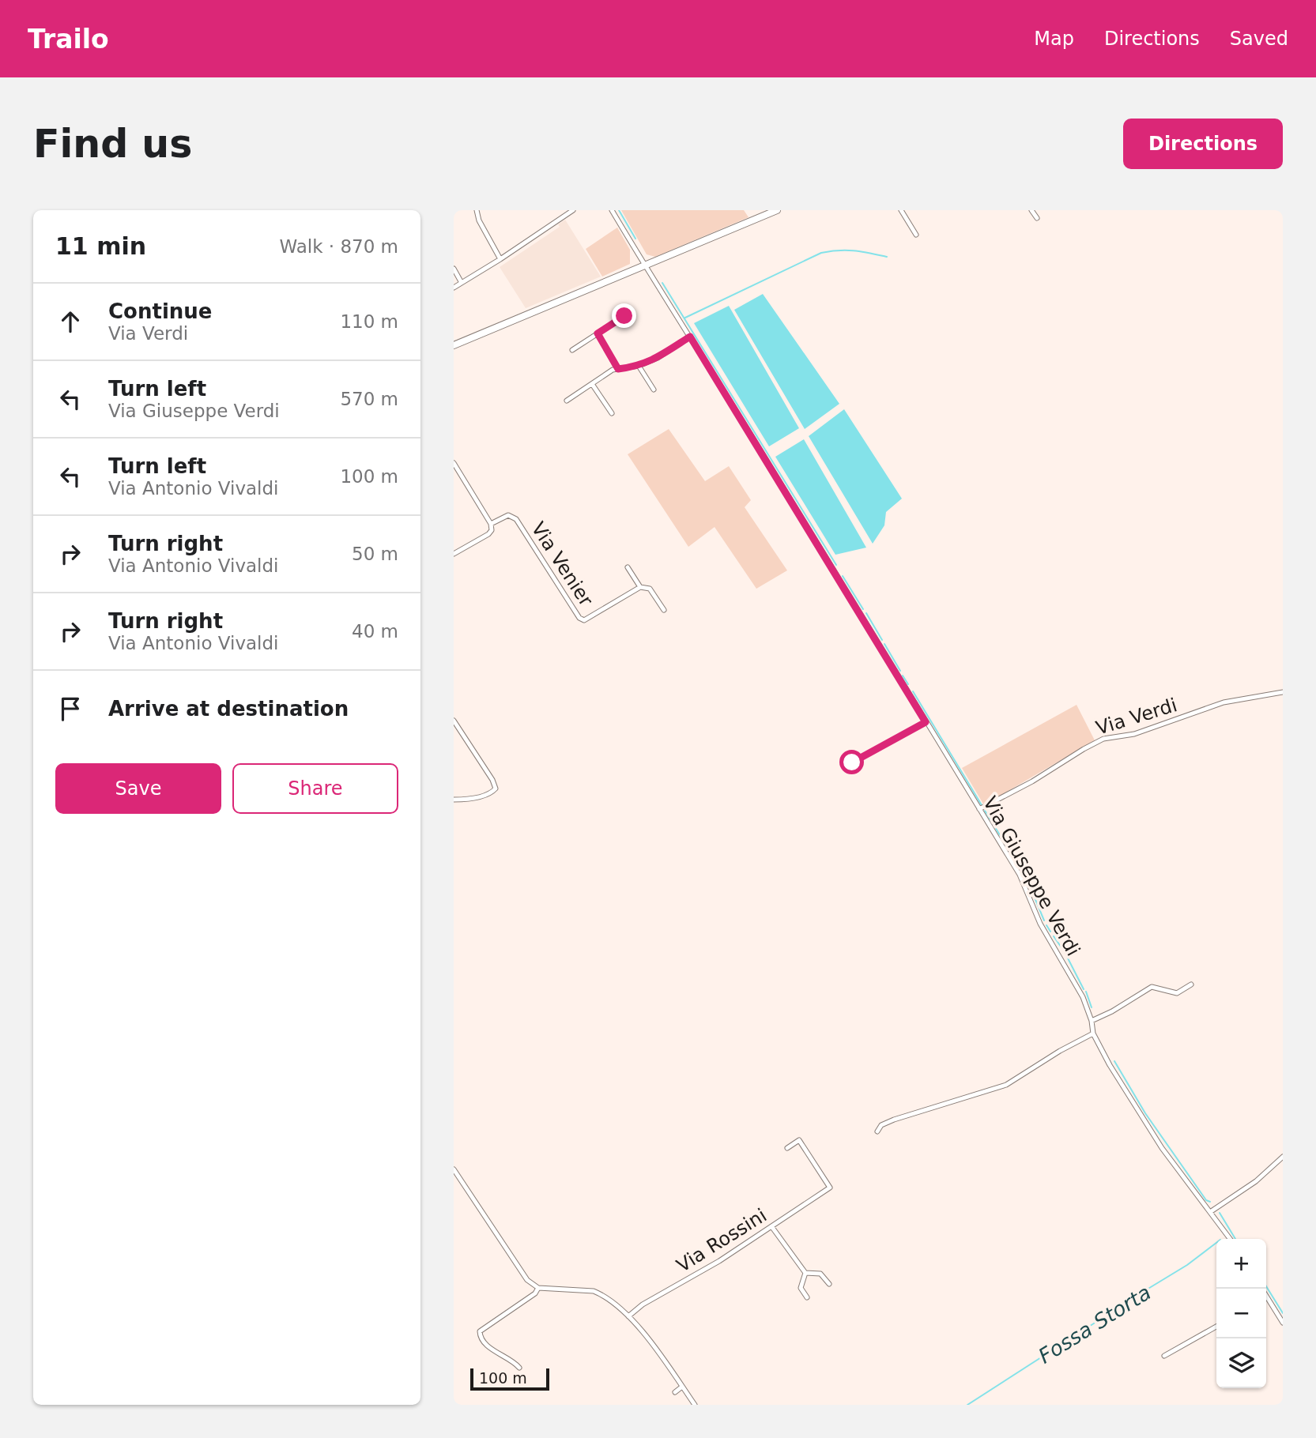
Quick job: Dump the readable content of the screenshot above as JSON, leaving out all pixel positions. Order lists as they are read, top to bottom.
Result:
{
  "streets": {
    "street": [
      "Via Venier",
      "Via Verdi",
      "Via Giuseppe Verdi",
      "Via Rossini"
    ]
  },
  "crossings": [
    ["Via Verdi", "Via Giuseppe Verdi"]
  ],
  "water": ["Fossa Storta"],
  "scale_bar": "100 m",
  "page": {
    "header": "Trailo",
    "nav": ["Map", "Directions", "Saved"],
    "buttons": [
      "Directions",
      ["Save", "Share"]
    ],
    "title": "Find us",
    "heading": ["11 min", "Walk · 870 m"],
    "list": [
      ["Continue", "Via Verdi", "110 m"],
      ["Turn left", "Via Giuseppe Verdi", "570 m"],
      ["Turn left", "Via Antonio Vivaldi", "100 m"],
      ["Turn right", "Via Antonio Vivaldi", "50 m"],
      ["Turn right", "Via Antonio Vivaldi", "40 m"],
      "Arrive at destination"
    ],
    "map_buttons": ["+", "−"],
    "scale": "100 m"
  }
}
